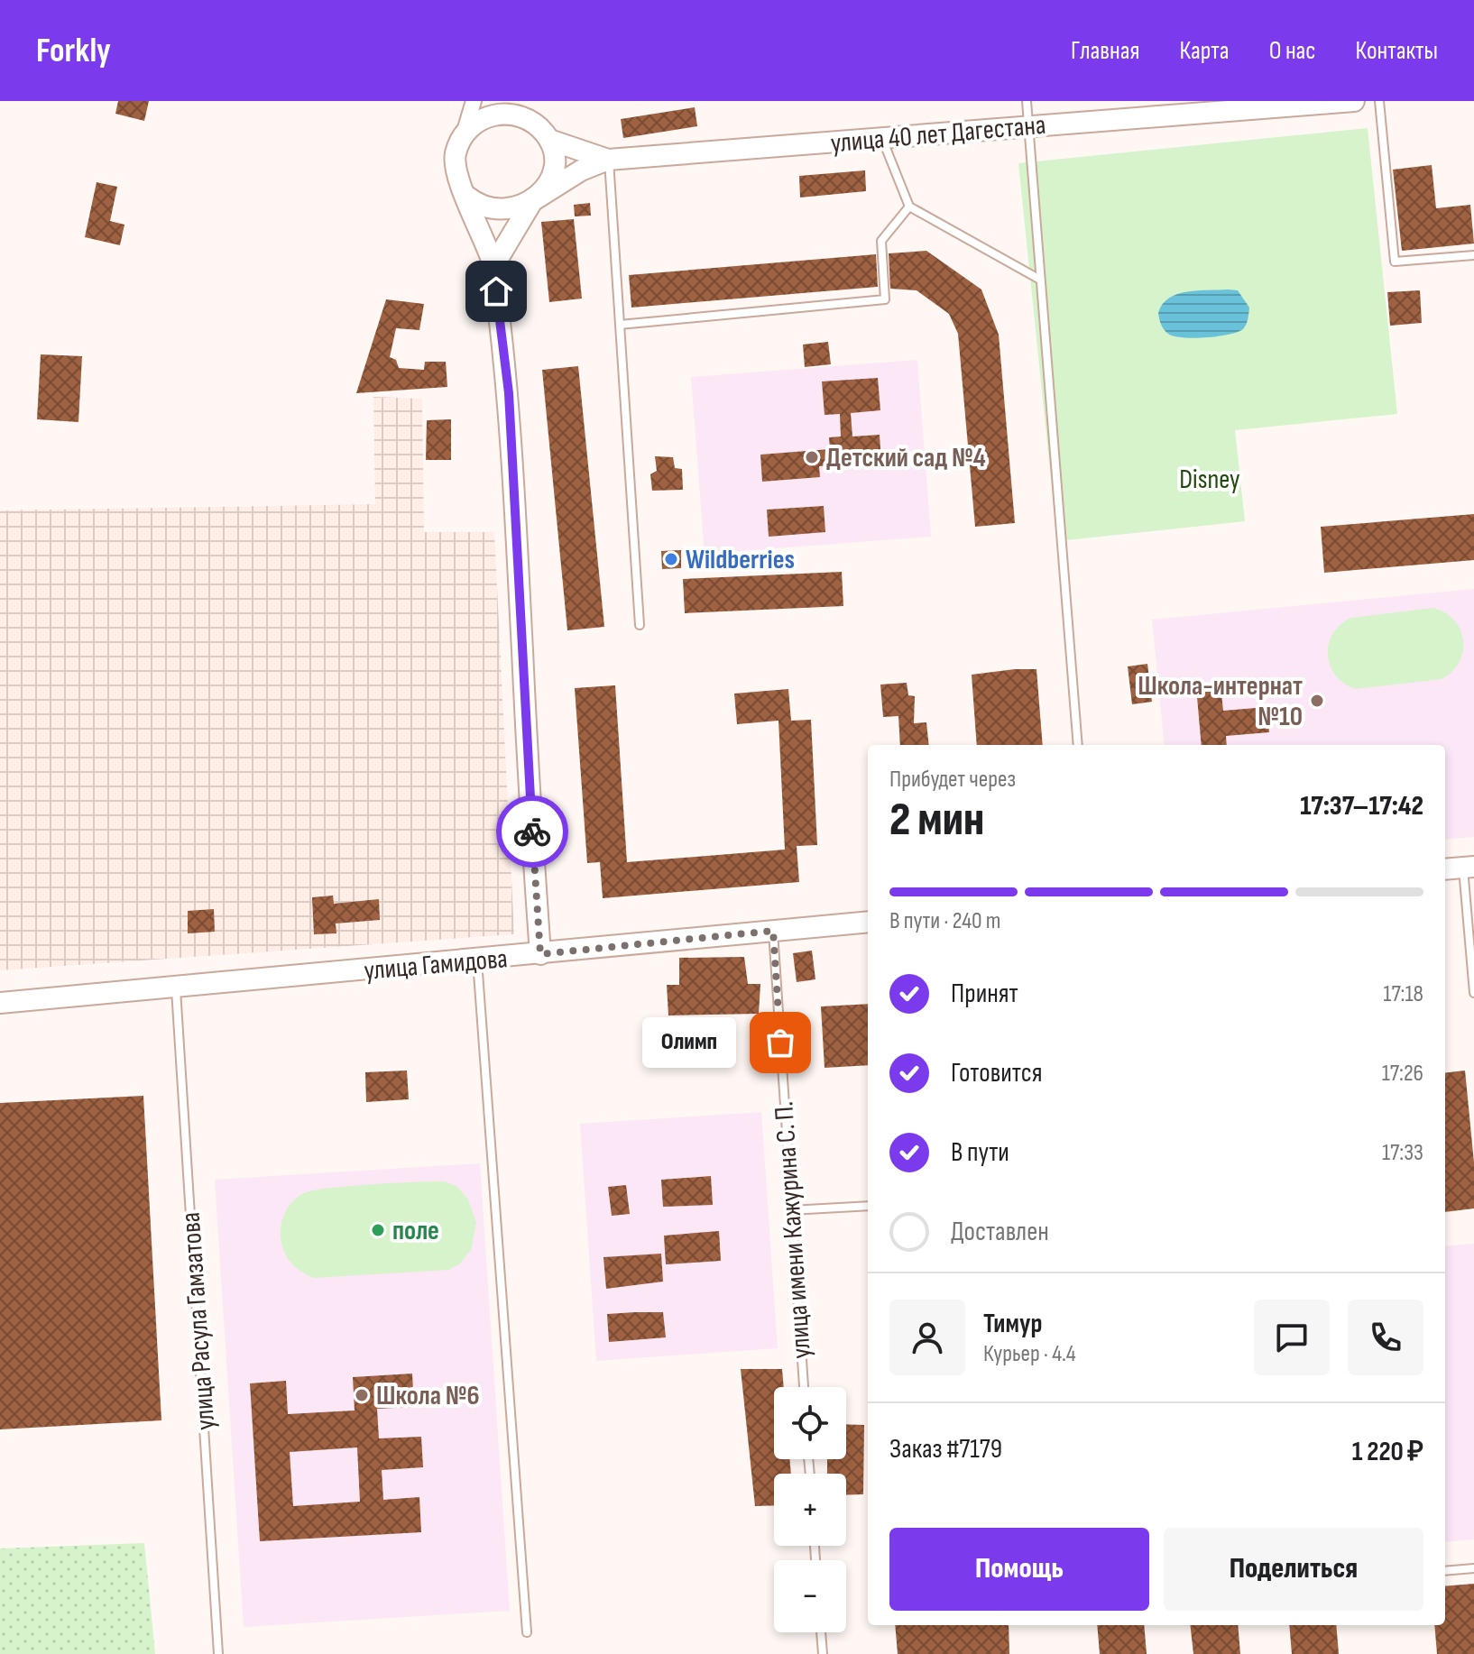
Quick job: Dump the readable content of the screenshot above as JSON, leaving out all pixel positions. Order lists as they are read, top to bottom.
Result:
{
  "streets": {
    "street": ["улица 40 лет Дагестана", "улица Гамидова"],
    "lane": ["улица имени Кажурина С. П.", "улица Расула Гамзатова"]
  },
  "crossings": [
    ["улица Гамидова", "улица имени Кажурина С. П."],
    ["улица Гамидова", "улица Расула Гамзатова"]
  ],
  "parks": ["Disney"],
  "places": [
    "Детский сад №4",
    "Wildberries",
    "Школа-интернат №10",
    "Олимп",
    "поле",
    "Школа №6"
  ],
  "page": {
    "header": "Forkly",
    "nav": [
      "Главная",
      "Карта",
      "О нас",
      "Контакты"
    ],
    "heading": ["2 мин", "Прибудет через", "17:37–17:42"],
    "panel": [
      "Тимур",
      "Курьер · 4.4",
      "Заказ #7179",
      "1 220 ₽"
    ],
    "bar": "В пути · 240 m",
    "list": [
      ["Принят", "17:18"],
      ["Готовится", "17:26"],
      ["В пути", "17:33"],
      "Доставлен"
    ],
    "bubble": "Олимп",
    "map_buttons": ["+", "−"],
    "buttons": ["Помощь", "Поделиться"]
  }
}
